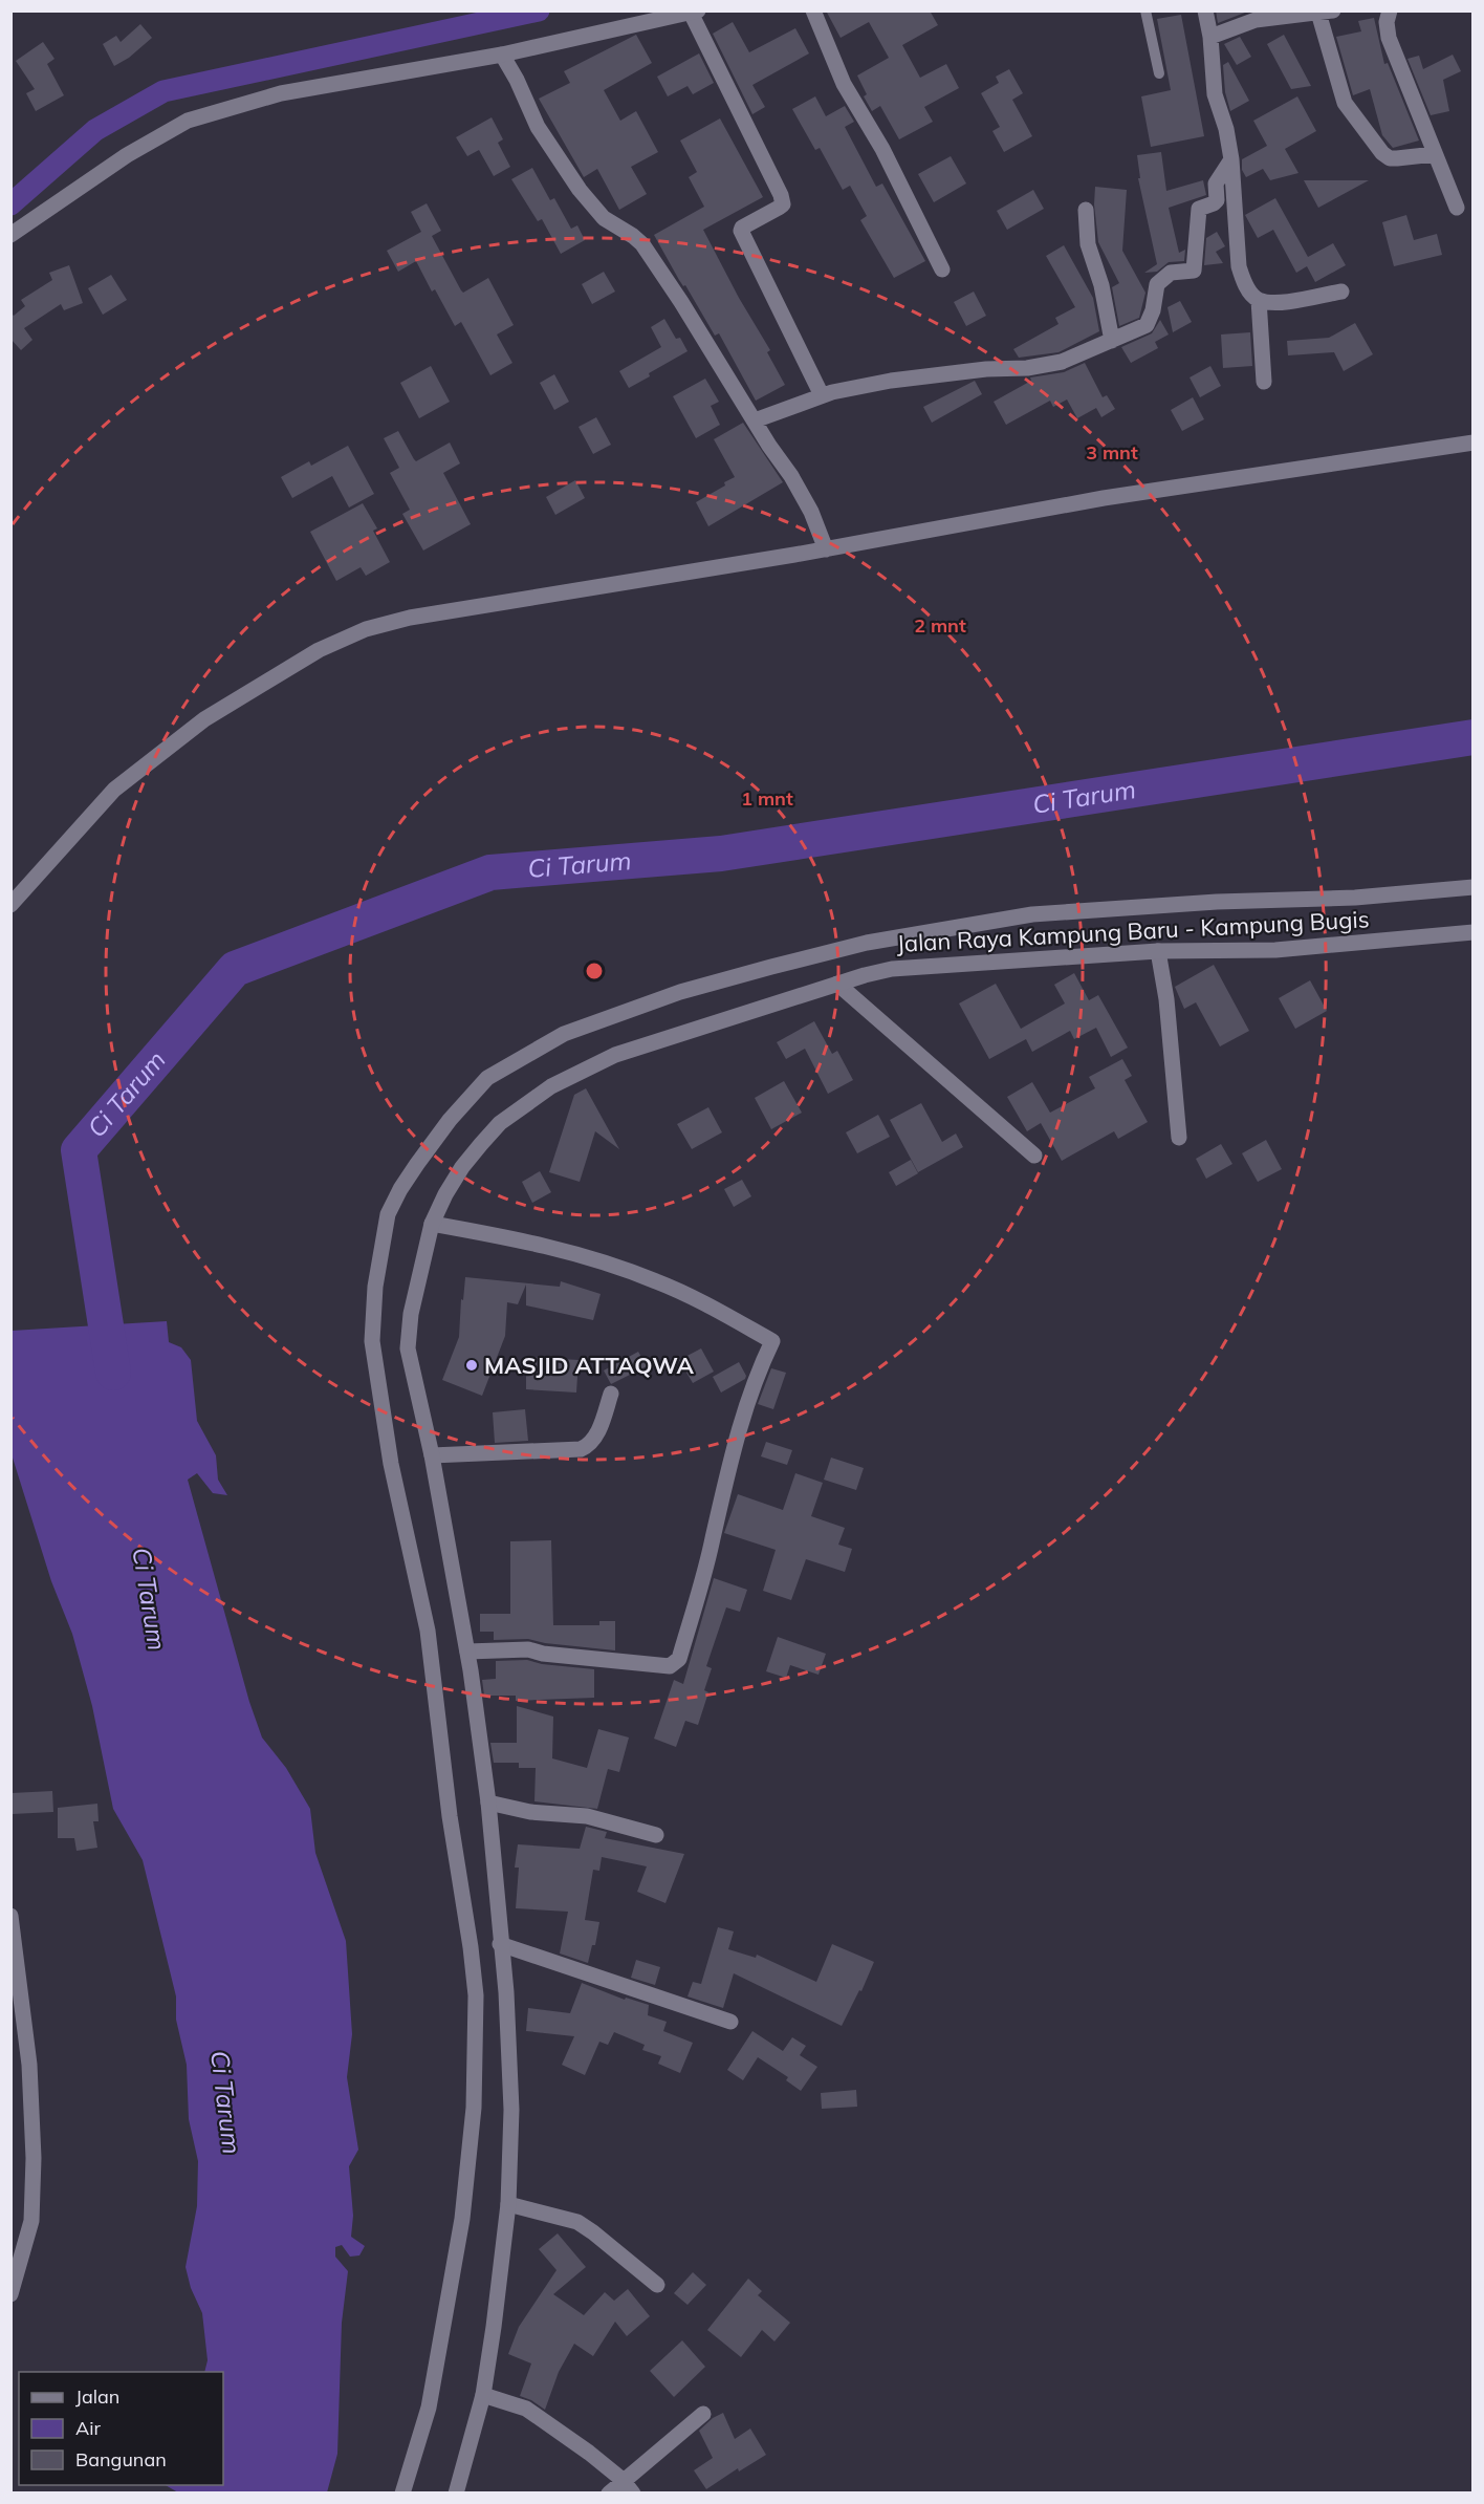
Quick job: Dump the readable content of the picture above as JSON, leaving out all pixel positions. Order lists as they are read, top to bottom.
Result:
{
  "streets": {
    "street": ["Jalan Raya Kampung Baru - Kampung Bugis"]
  },
  "water": ["Ci Tarum"],
  "places": ["MASJID ATTAQWA"],
  "legend": ["Jalan", "Air", "Bangunan"],
  "rings": ["3 mnt", "2 mnt", "1 mnt"]
}
